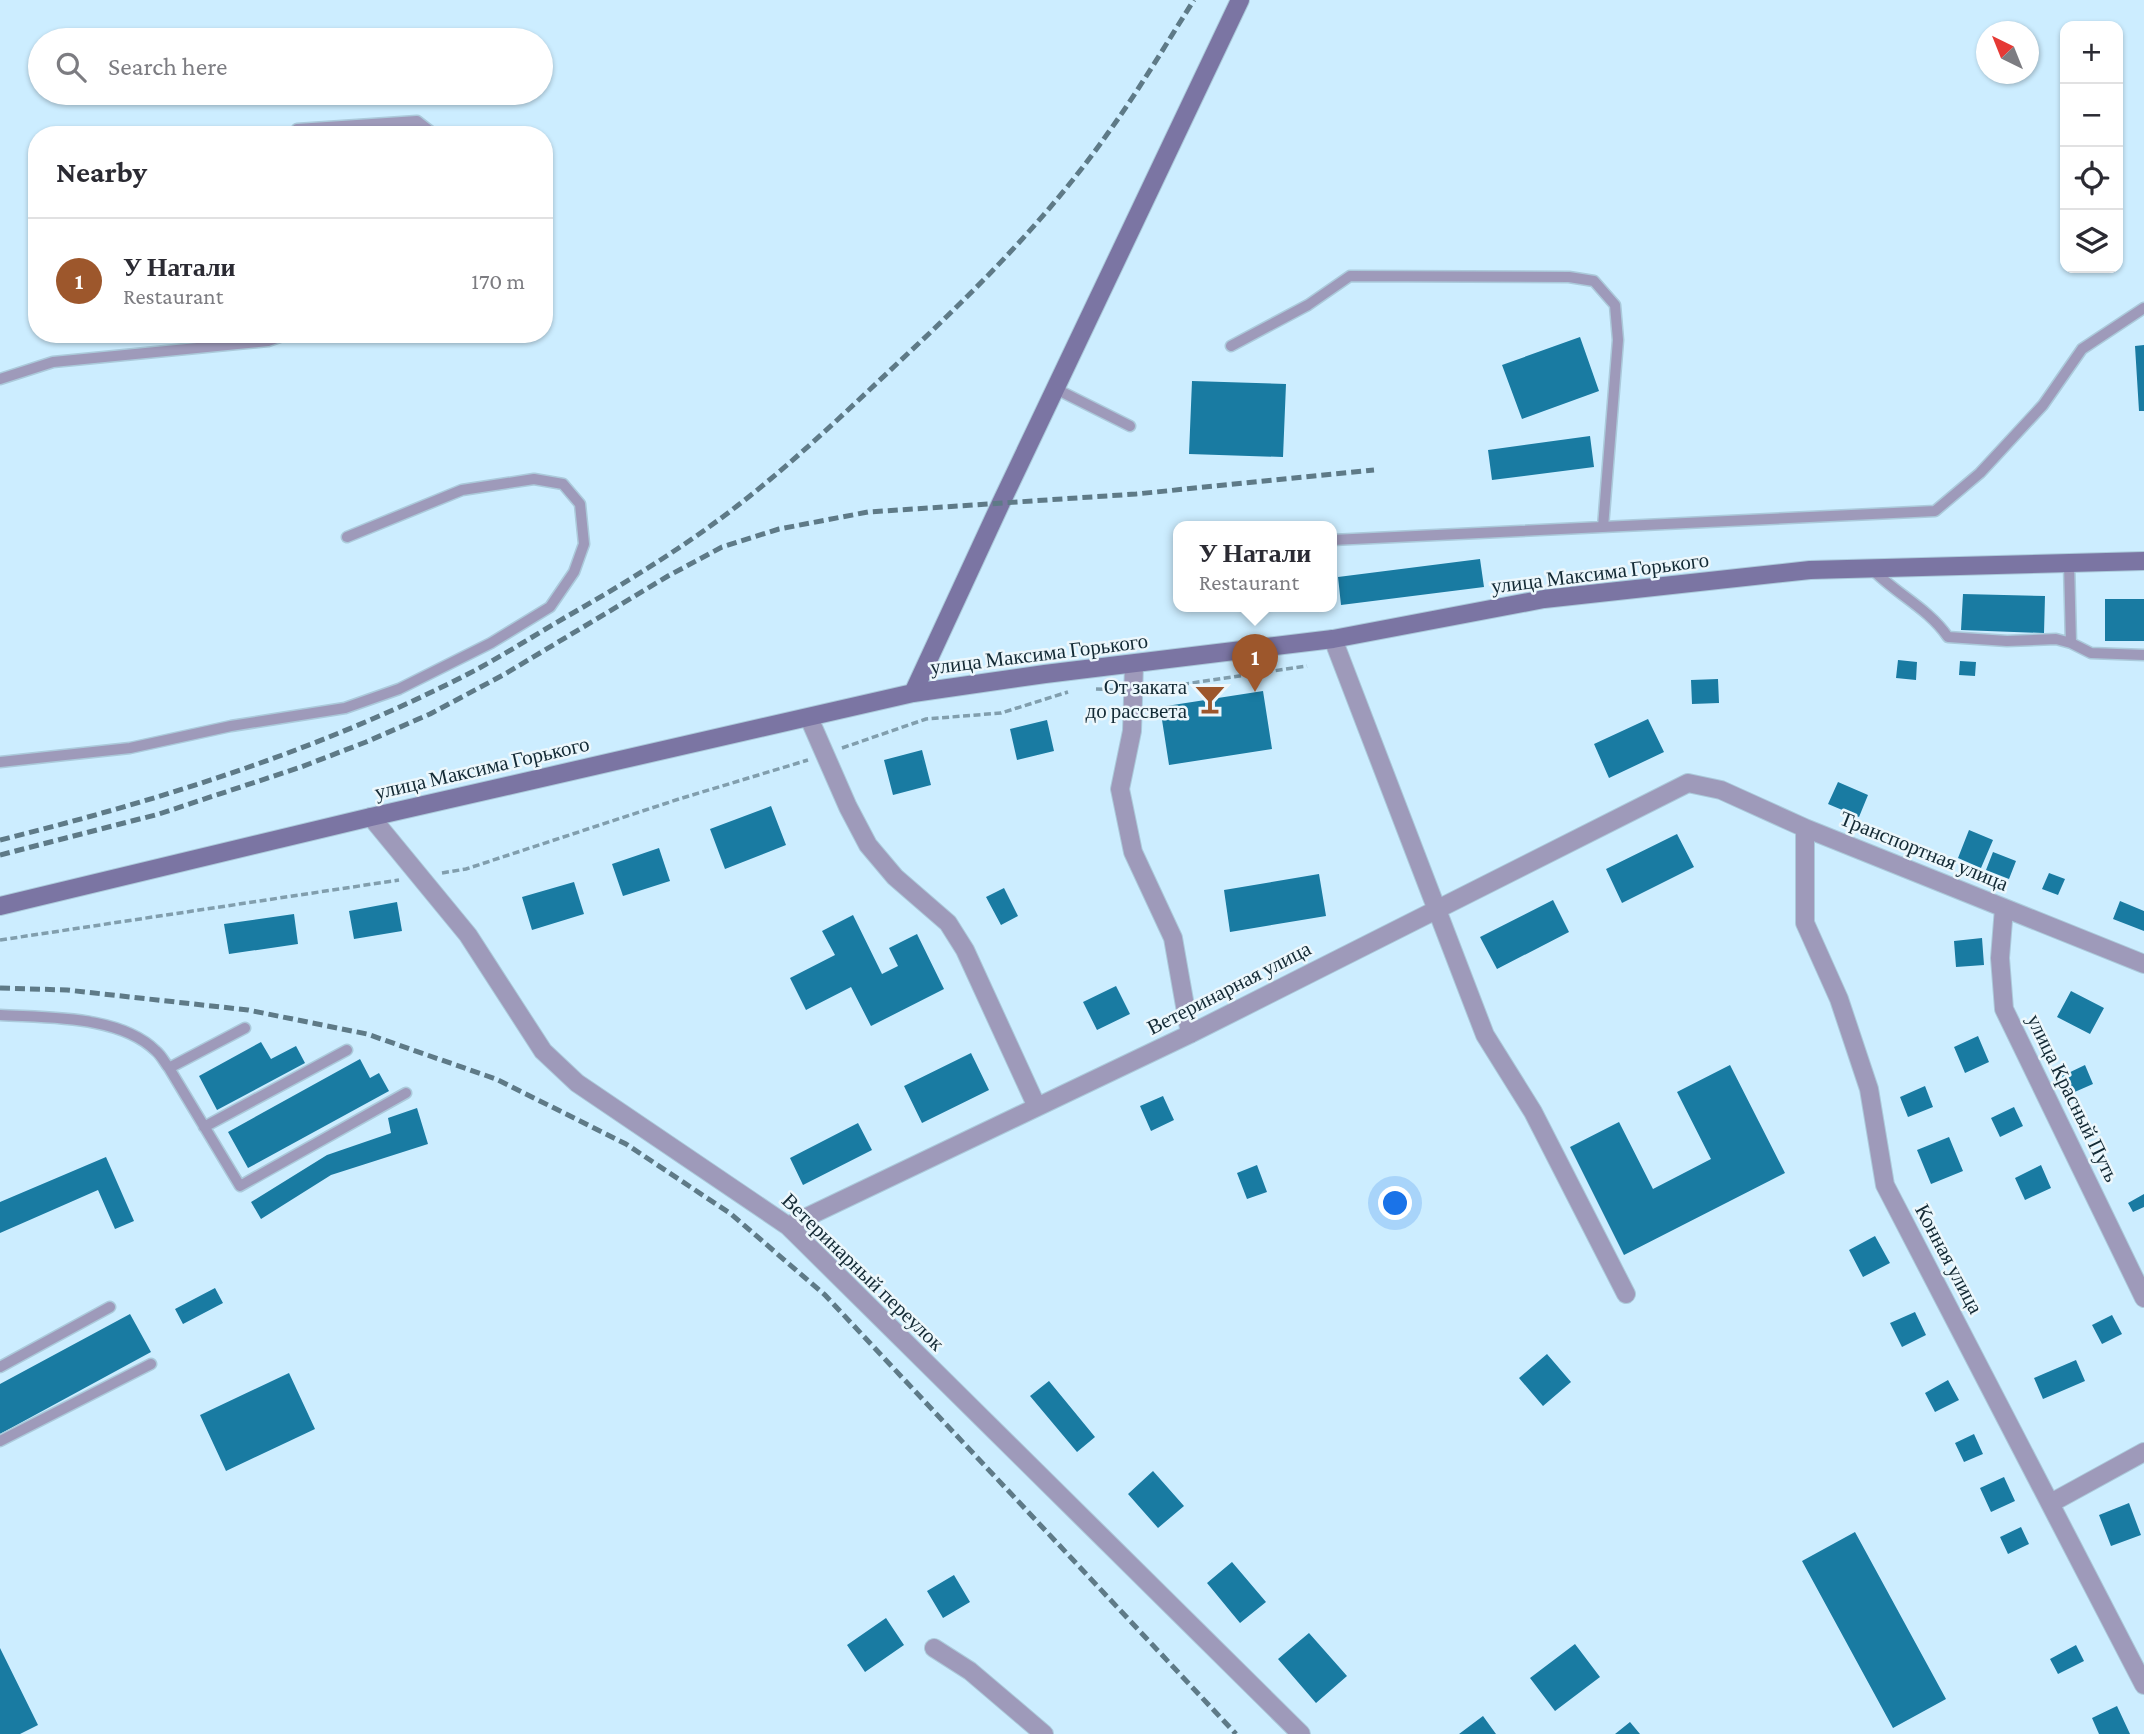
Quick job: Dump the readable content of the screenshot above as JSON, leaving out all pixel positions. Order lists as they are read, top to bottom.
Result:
{
  "streets": {
    "street": [
      "улица Максима Горького",
      "Транспортная улица",
      "Ветеринарная улица",
      "улица Красный Путь",
      "Конная улица",
      "Ветеринарный переулок"
    ]
  },
  "crossings": [
    ["улица Максима Горького", "Ветеринарный переулок"],
    ["Транспортная улица", "Ветеринарная улица"],
    ["Транспортная улица", "улица Красный Путь"],
    ["Транспортная улица", "Конная улица"],
    ["Ветеринарная улица", "Ветеринарный переулок"]
  ],
  "places": {
    "bar": ["От заката до рассвета"]
  },
  "north": "top left",
  "page": {
    "map_buttons": ["+", "−"],
    "search": "Search here",
    "heading": "Nearby",
    "list": [
      {
        "mark": "1",
        "name": "У Натали",
        "note": "Restaurant",
        "value": "170 m"
      }
    ],
    "popup": ["У Натали", "Restaurant"],
    "pins": "1"
  }
}
